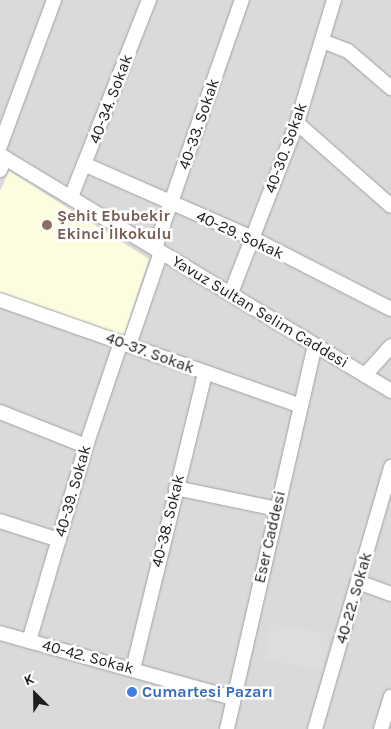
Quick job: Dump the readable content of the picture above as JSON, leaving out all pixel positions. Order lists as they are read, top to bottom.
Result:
{
  "streets": {
    "street": [
      "40-34. Sokak",
      "40-33. Sokak",
      "40-30. Sokak",
      "40-29. Sokak",
      "Yavuz Sultan Selim Caddesi",
      "40-37. Sokak",
      "40-39. Sokak",
      "40-38. Sokak",
      "Eser Caddesi",
      "40-22. Sokak",
      "40-42. Sokak"
    ]
  },
  "crossings": [
    ["40-34. Sokak", "40-29. Sokak"],
    ["40-34. Sokak", "Yavuz Sultan Selim Caddesi"],
    ["40-33. Sokak", "40-29. Sokak"],
    ["40-33. Sokak", "Yavuz Sultan Selim Caddesi"],
    ["40-33. Sokak", "40-39. Sokak"],
    ["40-30. Sokak", "40-29. Sokak"],
    ["40-30. Sokak", "Yavuz Sultan Selim Caddesi"],
    ["Yavuz Sultan Selim Caddesi", "40-39. Sokak"],
    ["Yavuz Sultan Selim Caddesi", "Eser Caddesi"],
    ["40-37. Sokak", "40-39. Sokak"],
    ["40-37. Sokak", "40-38. Sokak"],
    ["40-37. Sokak", "Eser Caddesi"],
    ["40-39. Sokak", "40-42. Sokak"],
    ["40-38. Sokak", "40-42. Sokak"],
    ["Eser Caddesi", "40-42. Sokak"]
  ],
  "places": ["Şehit Ebubekir Ekinci İlkokulu", "Cumartesi Pazarı"],
  "north": "top left"
}
